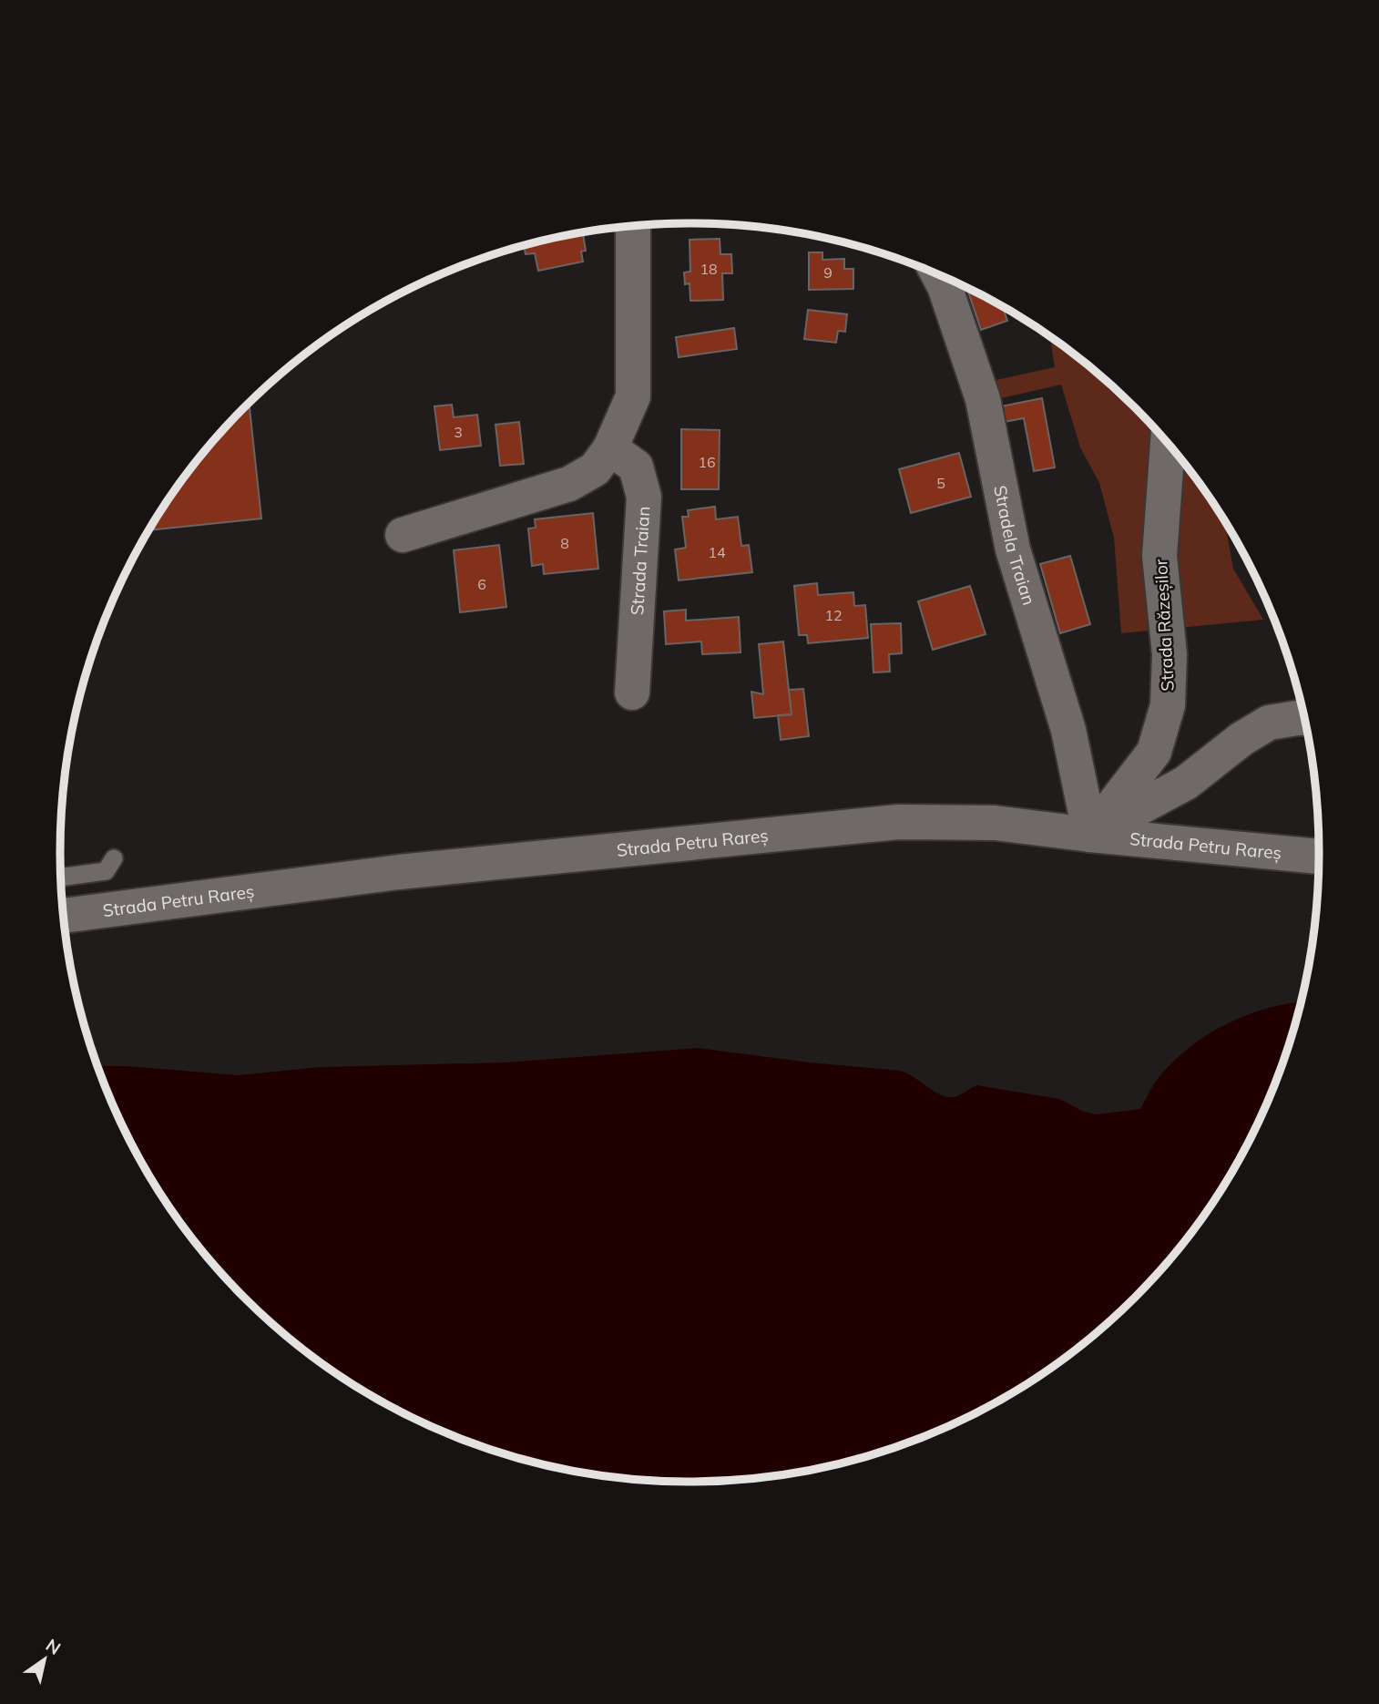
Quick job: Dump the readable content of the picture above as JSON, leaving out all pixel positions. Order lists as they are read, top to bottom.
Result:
{
  "streets": {
    "street": [
      "Stradela Traian",
      "Strada Traian",
      "Strada Răzeșilor",
      "Strada Petru Rareș"
    ]
  },
  "crossings": [
    ["Stradela Traian", "Strada Răzeșilor"],
    ["Stradela Traian", "Strada Petru Rareș"],
    ["Strada Răzeșilor", "Strada Petru Rareș"]
  ],
  "house_numbers": [
    "18",
    "9",
    "3",
    "16",
    "5",
    "8",
    "14",
    "6",
    "12"
  ],
  "north": "top right"
}
